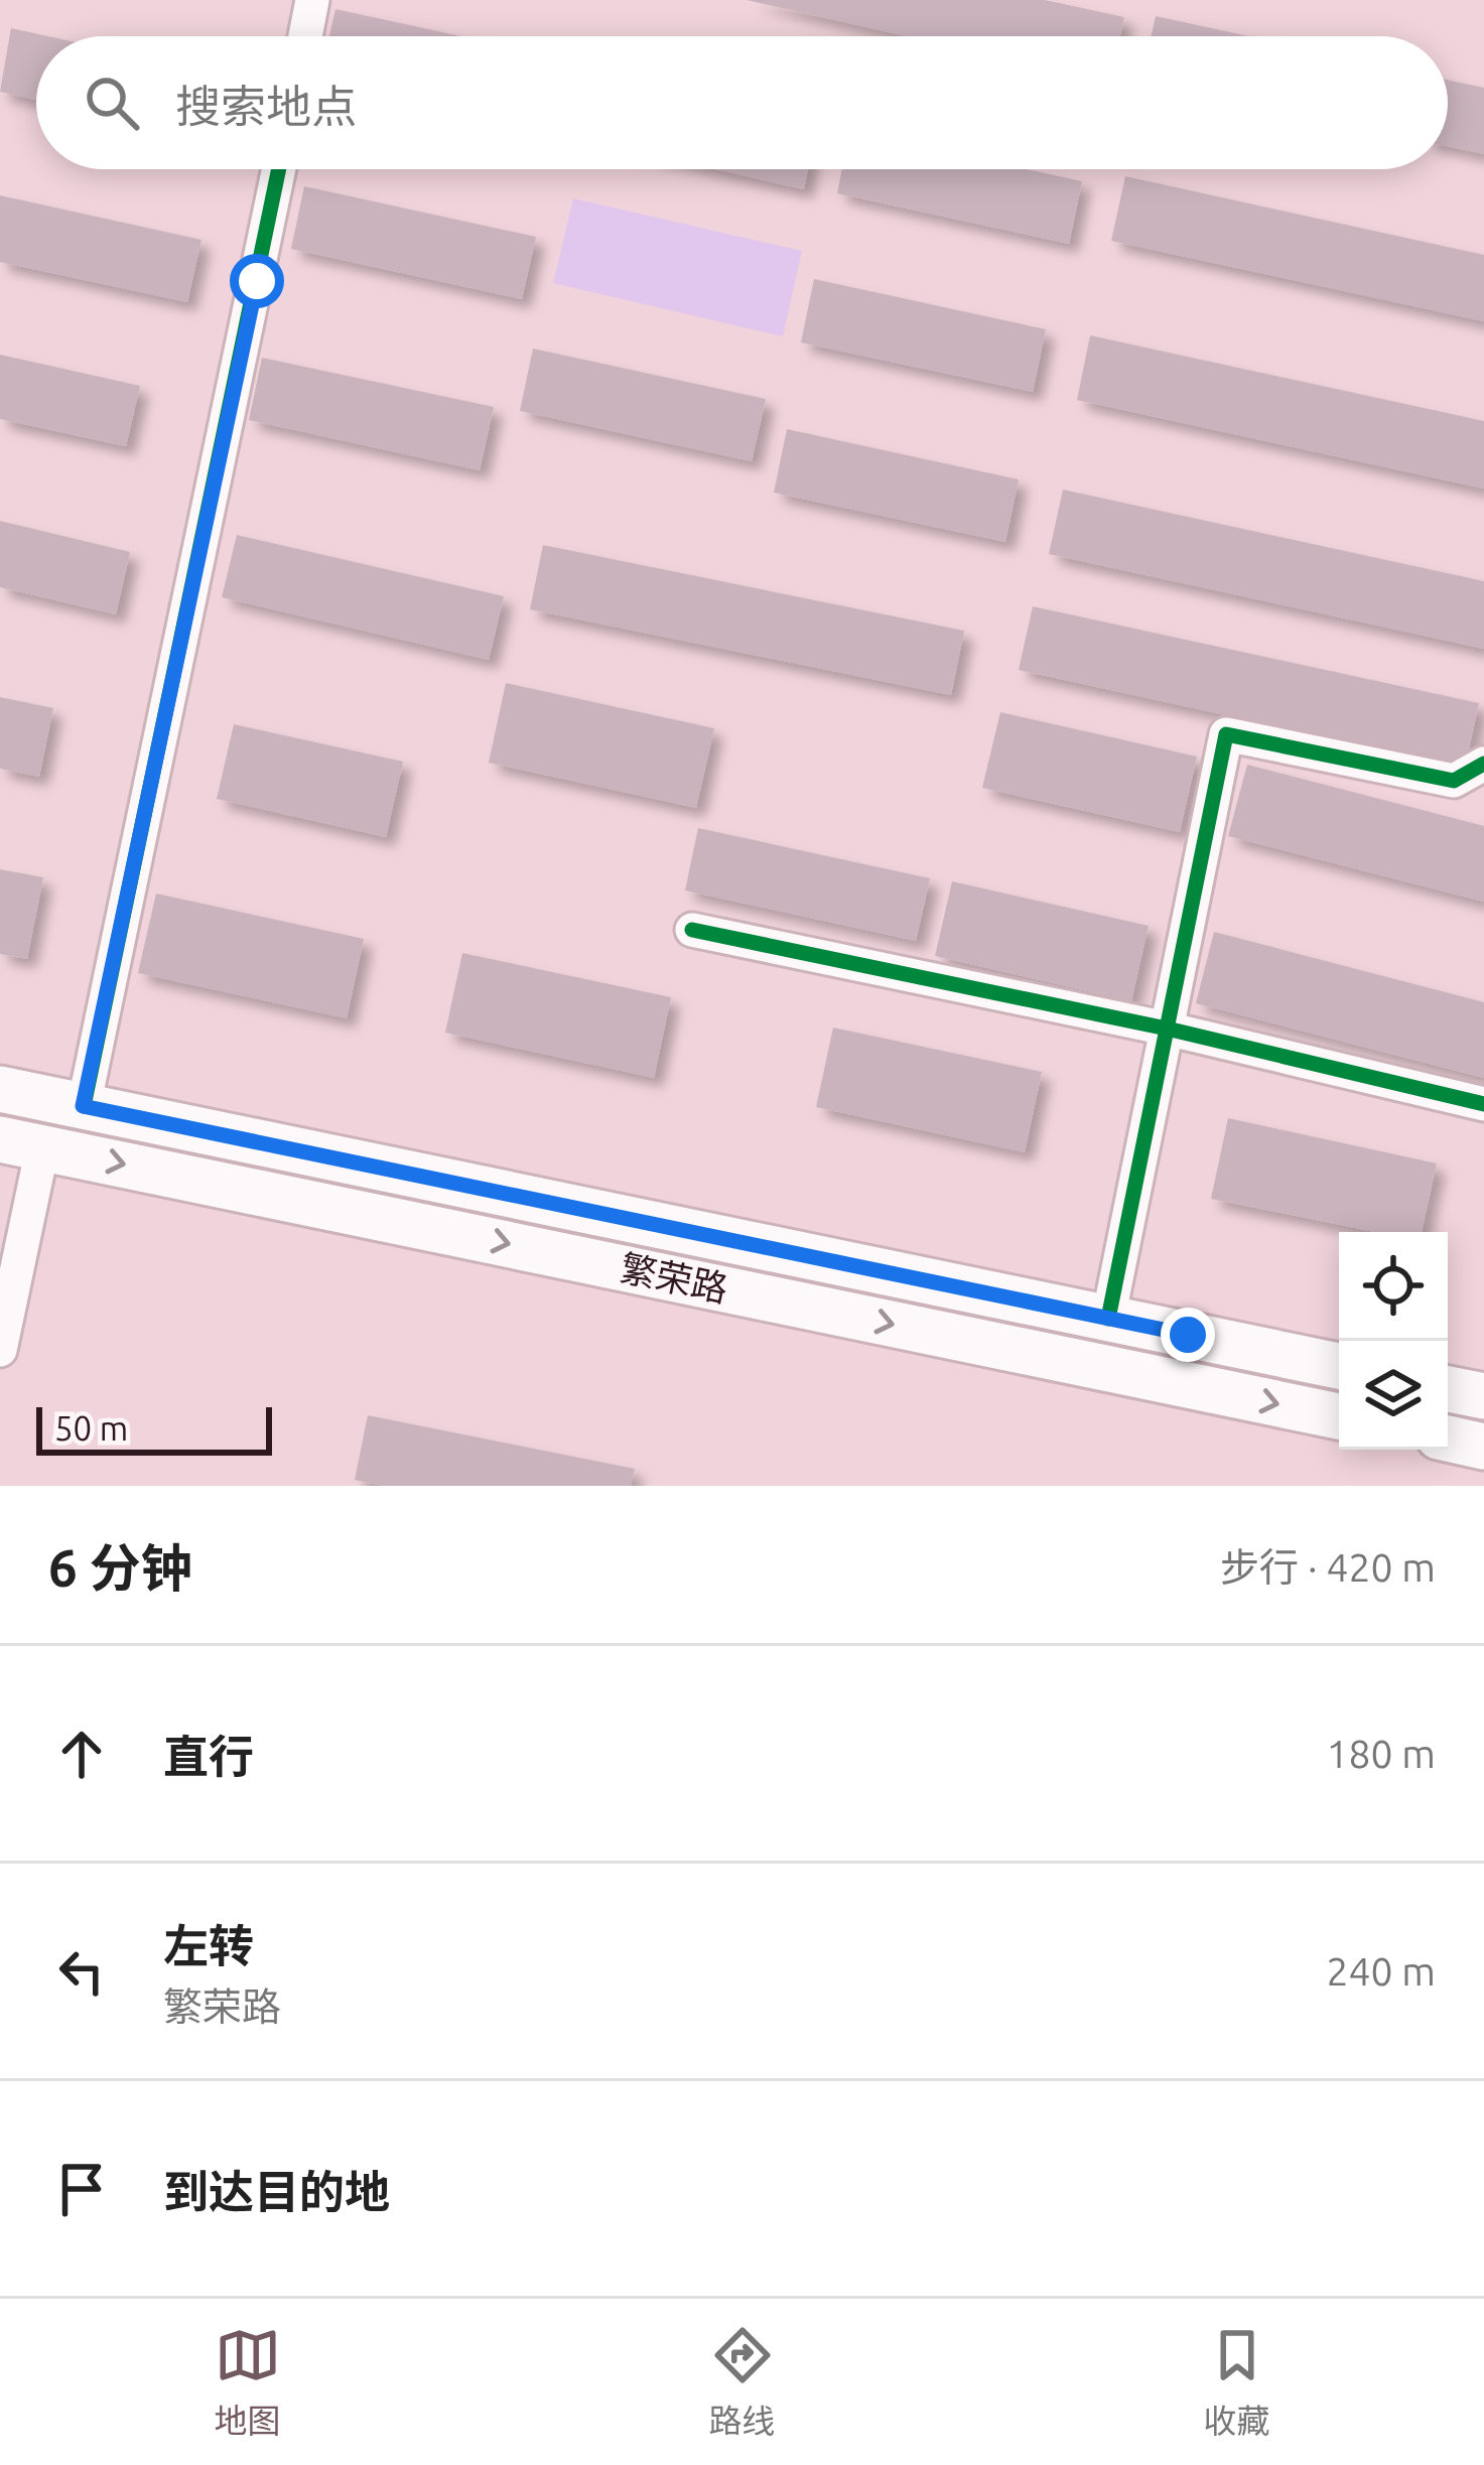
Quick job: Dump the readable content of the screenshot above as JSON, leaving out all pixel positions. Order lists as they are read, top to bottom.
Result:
{
  "streets": {
    "main road": ["繁荣路"]
  },
  "scale_bar": "50 m",
  "page": {
    "search": "搜索地点",
    "scale": "50 m",
    "heading": ["6 分钟", "步行 · 420 m"],
    "list": [
      ["直行", "180 m"],
      ["左转", "繁荣路", "240 m"],
      "到达目的地"
    ],
    "nav": ["地图", "路线", "收藏"]
  }
}
